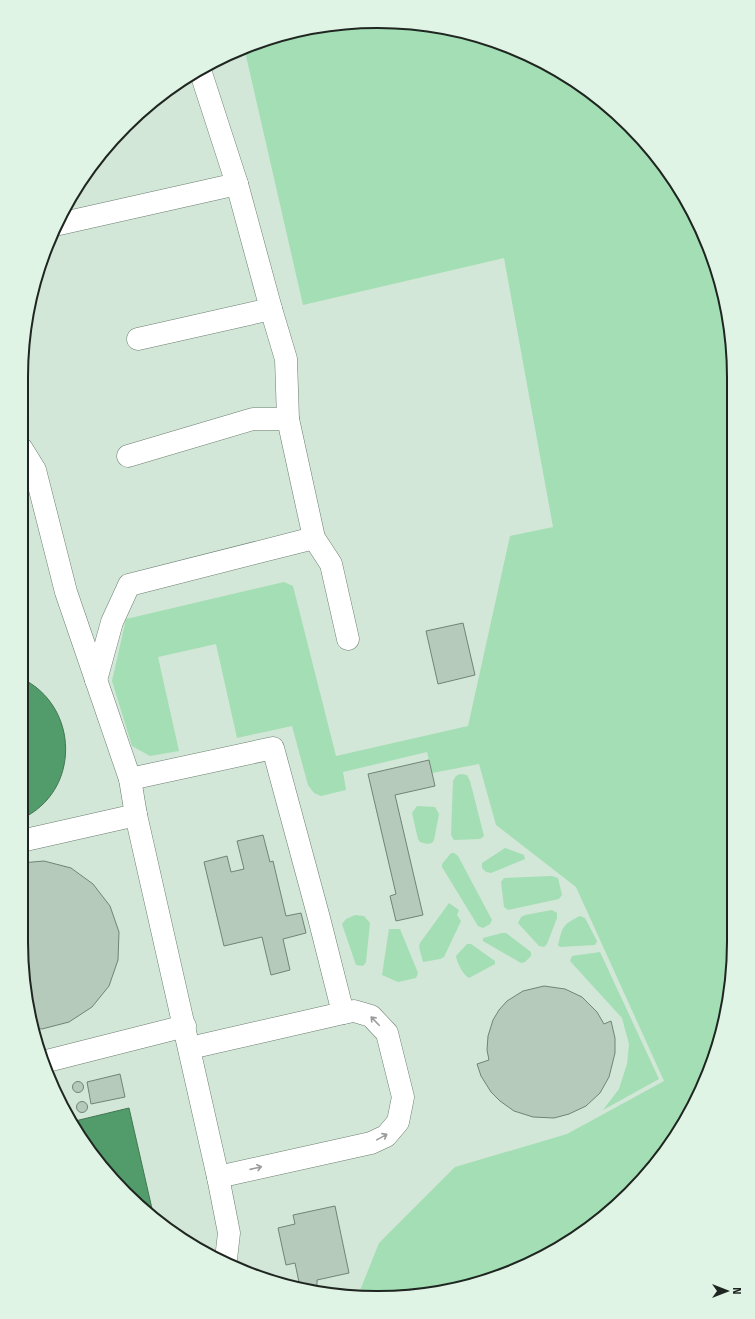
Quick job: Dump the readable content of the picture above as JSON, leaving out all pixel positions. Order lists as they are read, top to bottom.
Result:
{
  "north": "right"
}
